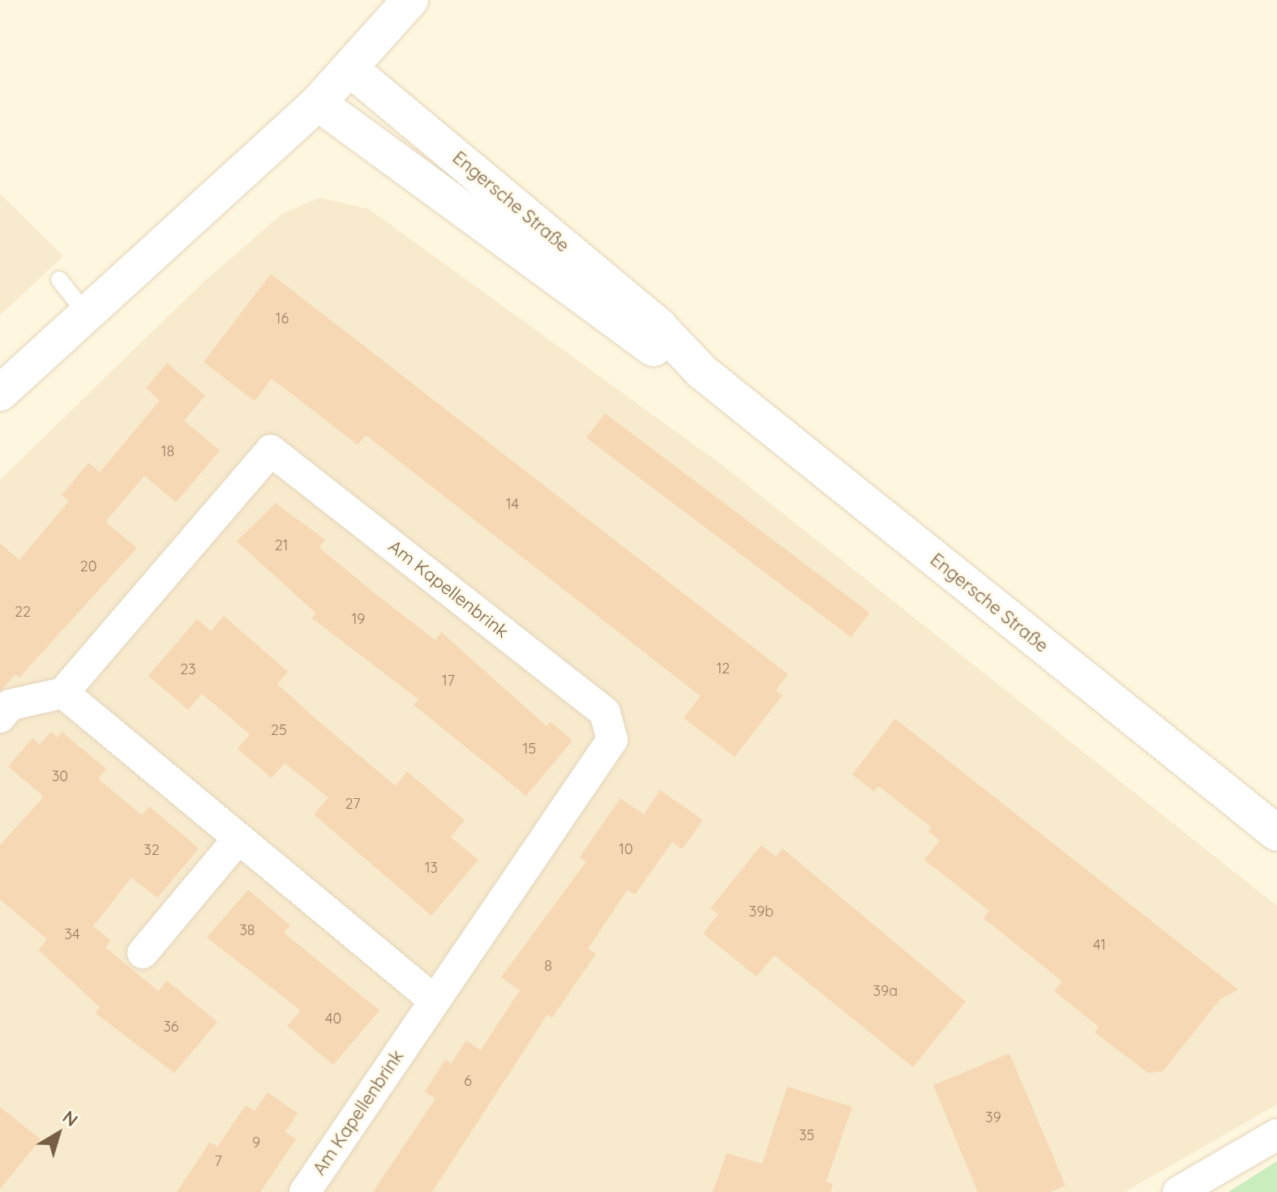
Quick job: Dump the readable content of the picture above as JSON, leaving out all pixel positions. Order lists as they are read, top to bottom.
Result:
{
  "streets": {
    "main road": ["Engersche Straße"],
    "street": ["Am Kapellenbrink"]
  },
  "house_numbers": [
    "16",
    "18",
    "14",
    "21",
    "20",
    "22",
    "19",
    "12",
    "23",
    "17",
    "25",
    "15",
    "30",
    "27",
    "10",
    "32",
    "13",
    "39b",
    "38",
    "34",
    "41",
    "8",
    "39a",
    "40",
    "36",
    "6",
    "39",
    "35",
    "9",
    "7"
  ],
  "north": "top right"
}
